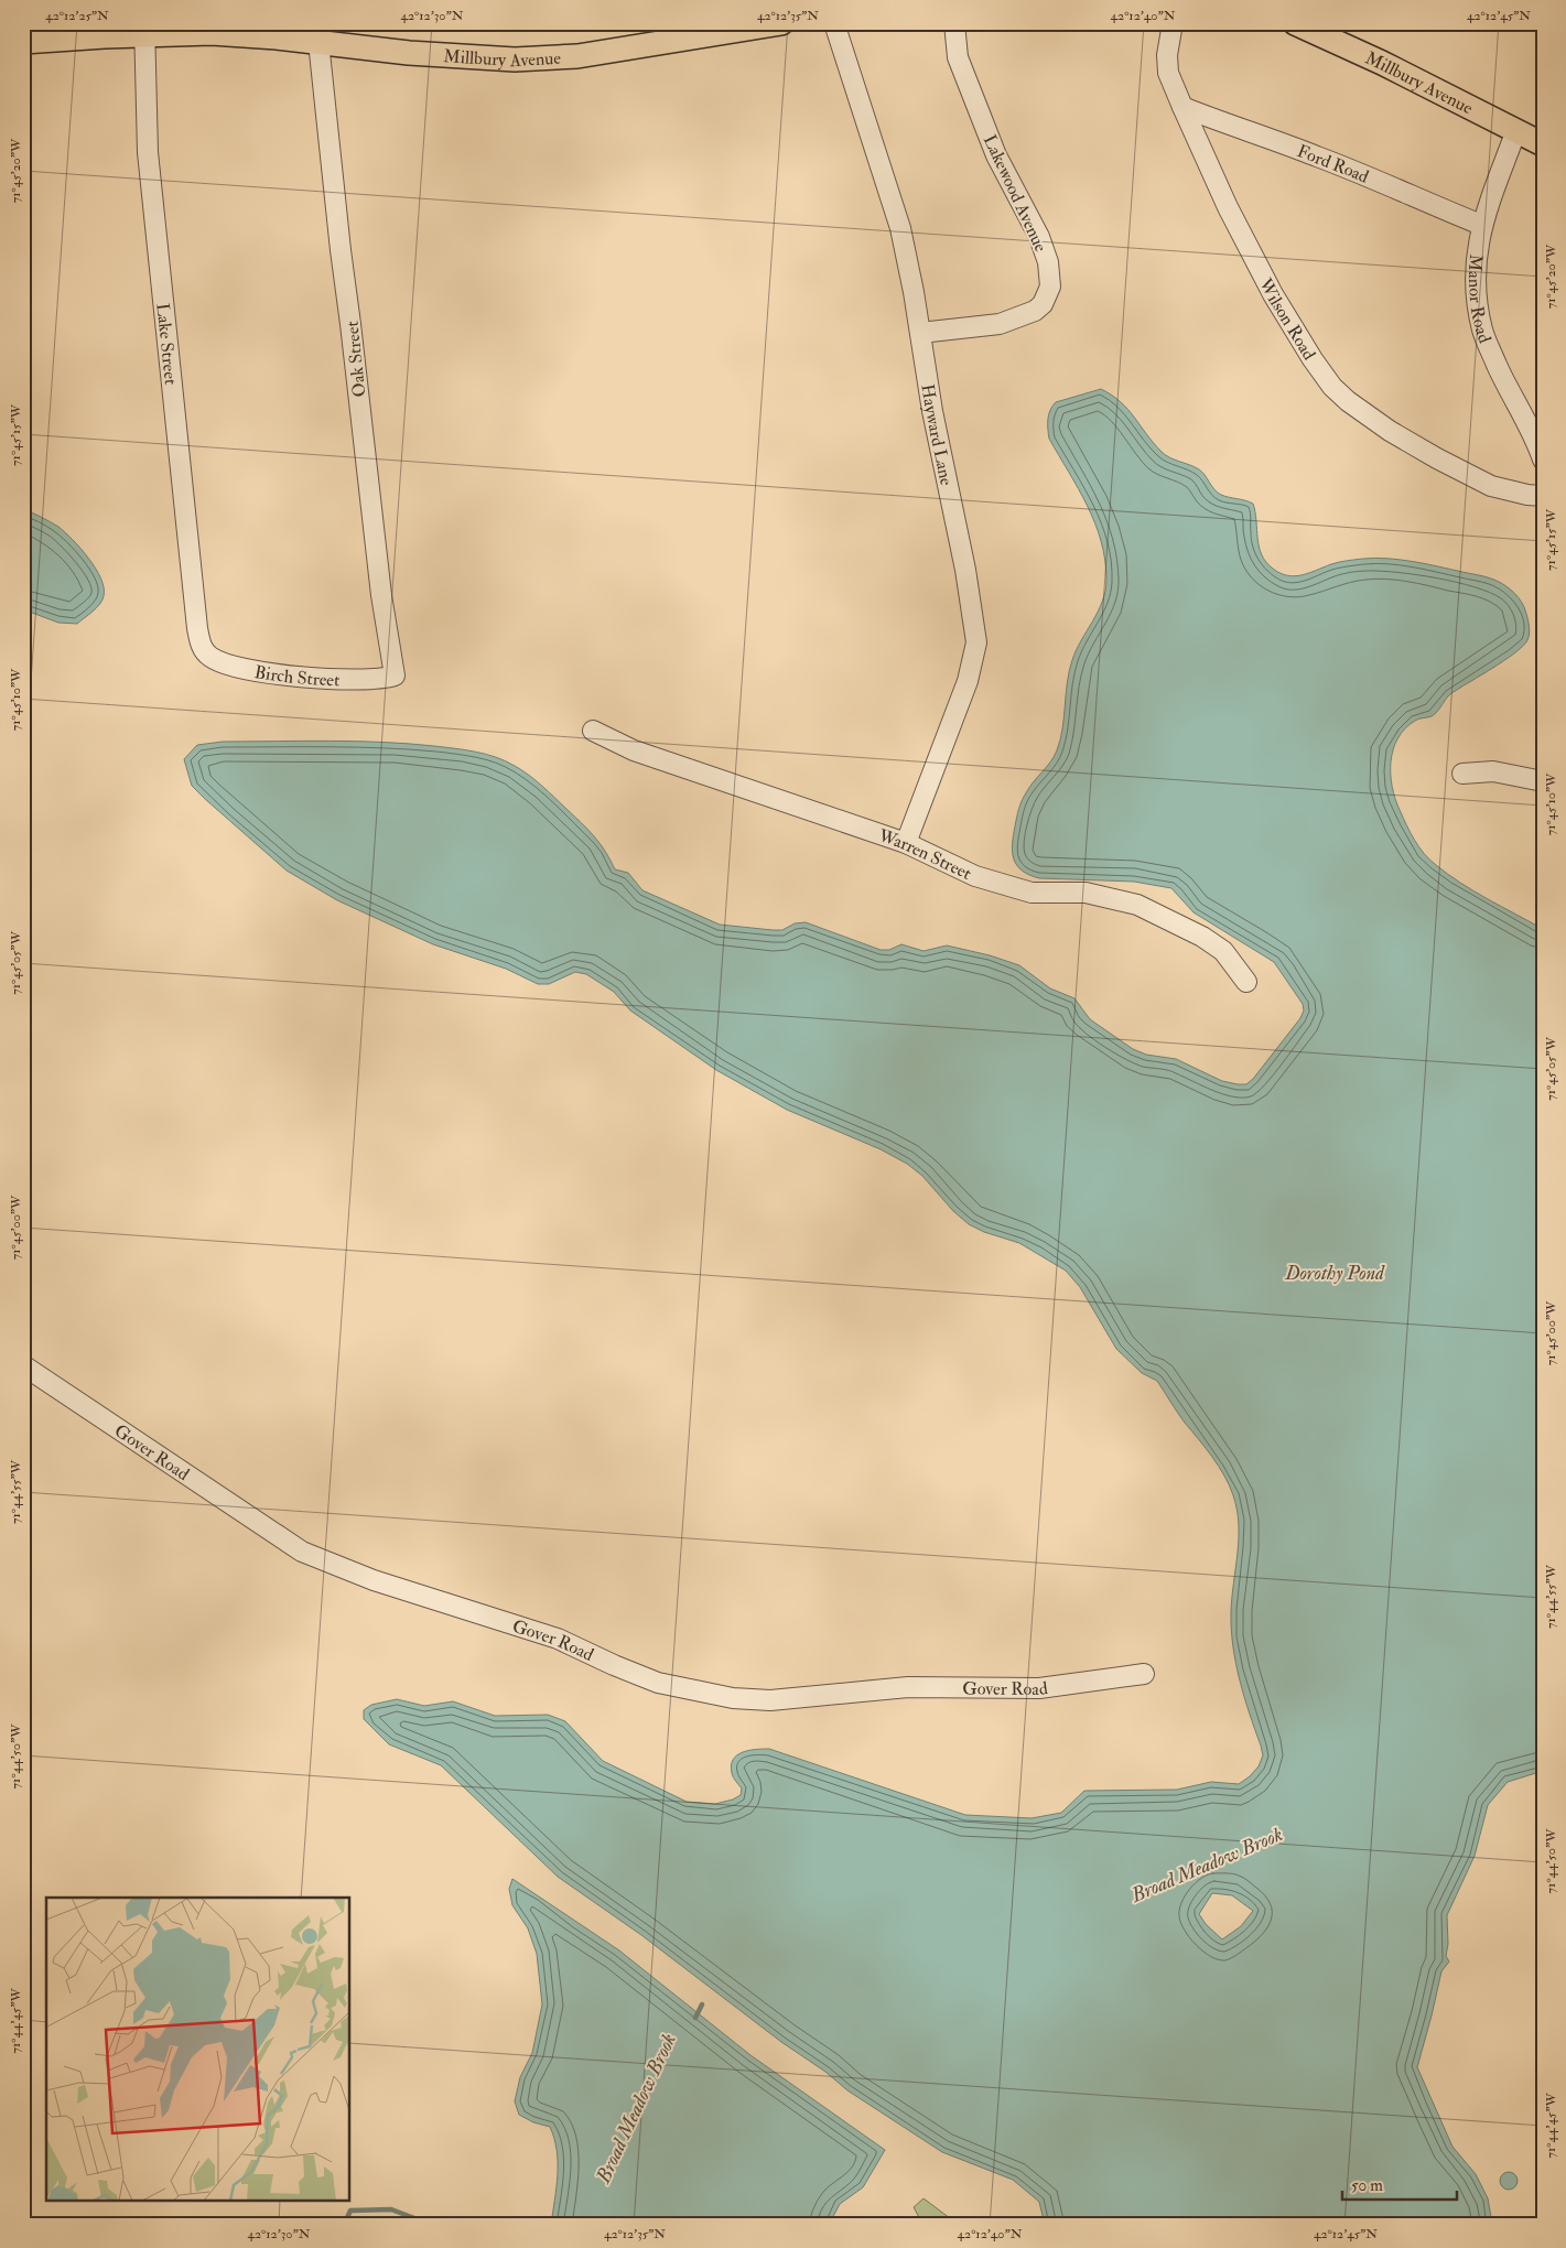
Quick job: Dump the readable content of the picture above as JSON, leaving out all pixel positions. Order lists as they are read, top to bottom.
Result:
{
  "streets": {
    "main road": ["Millbury Avenue"],
    "street": [
      "Ford Road",
      "Lakewood Avenue",
      "Manor Road",
      "Wilson Road",
      "Lake Street",
      "Oak Street",
      "Hayward Lane",
      "Birch Street",
      "Warren Street",
      "Gover Road"
    ]
  },
  "crossings": [
    ["Millbury Avenue", "Manor Road"],
    ["Millbury Avenue", "Lake Street"],
    ["Millbury Avenue", "Oak Street"],
    ["Ford Road", "Manor Road"],
    ["Ford Road", "Wilson Road"],
    ["Lakewood Avenue", "Hayward Lane"],
    ["Lake Street", "Birch Street"],
    ["Oak Street", "Birch Street"],
    ["Hayward Lane", "Warren Street"]
  ],
  "water": ["Dorothy Pond", "Broad Meadow Brook"],
  "scale_bar": "50 m",
  "coordinates": [
    "42°12'25\"N",
    "42°12'30\"N",
    "42°12'35\"N",
    "42°12'40\"N",
    "42°12'45\"N",
    "71°45'20\"W",
    "71°45'15\"W",
    "71°45'10\"W",
    "71°45'05\"W",
    "71°45'00\"W",
    "71°44'55\"W",
    "71°44'50\"W",
    "71°44'45\"W"
  ]
}
